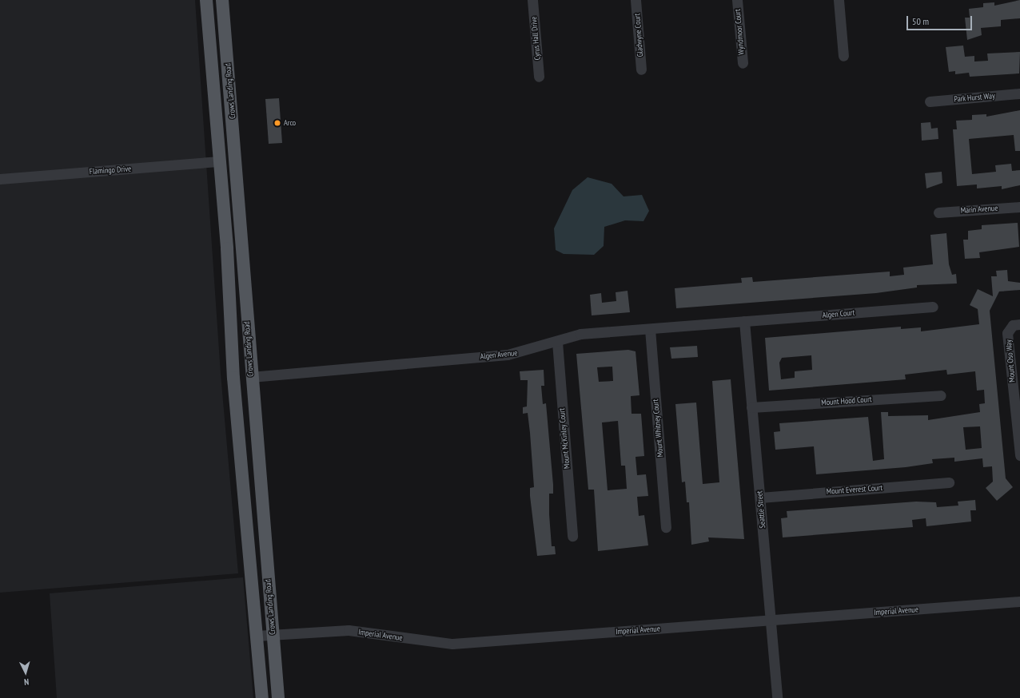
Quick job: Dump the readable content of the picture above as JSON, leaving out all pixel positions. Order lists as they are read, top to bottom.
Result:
{
  "streets": {
    "main road": ["Crows Landing Road"],
    "street": [
      "Wyndmoor Court",
      "Gladwyne Court",
      "Cyrus Hall Drive",
      "Park Hurst Way",
      "Flamingo Drive",
      "Marin Avenue",
      "Algen Court",
      "Algen Avenue",
      "Mount Oso Way",
      "Mount Hood Court",
      "Mount Whitney Court",
      "Mount McKinley Court",
      "Mount Everest Court",
      "Seattle Street",
      "Imperial Avenue"
    ]
  },
  "crossings": [
    ["Crows Landing Road", "Flamingo Drive"],
    ["Crows Landing Road", "Algen Avenue"],
    ["Crows Landing Road", "Imperial Avenue"],
    ["Algen Court", "Algen Avenue"],
    ["Algen Court", "Seattle Street"],
    ["Algen Avenue", "Mount Whitney Court"],
    ["Algen Avenue", "Mount McKinley Court"],
    ["Algen Avenue", "Seattle Street"],
    ["Mount Hood Court", "Seattle Street"],
    ["Mount Everest Court", "Seattle Street"],
    ["Seattle Street", "Imperial Avenue"]
  ],
  "places": ["Arco"],
  "scale_bar": "50 m",
  "north": "bottom"
}
